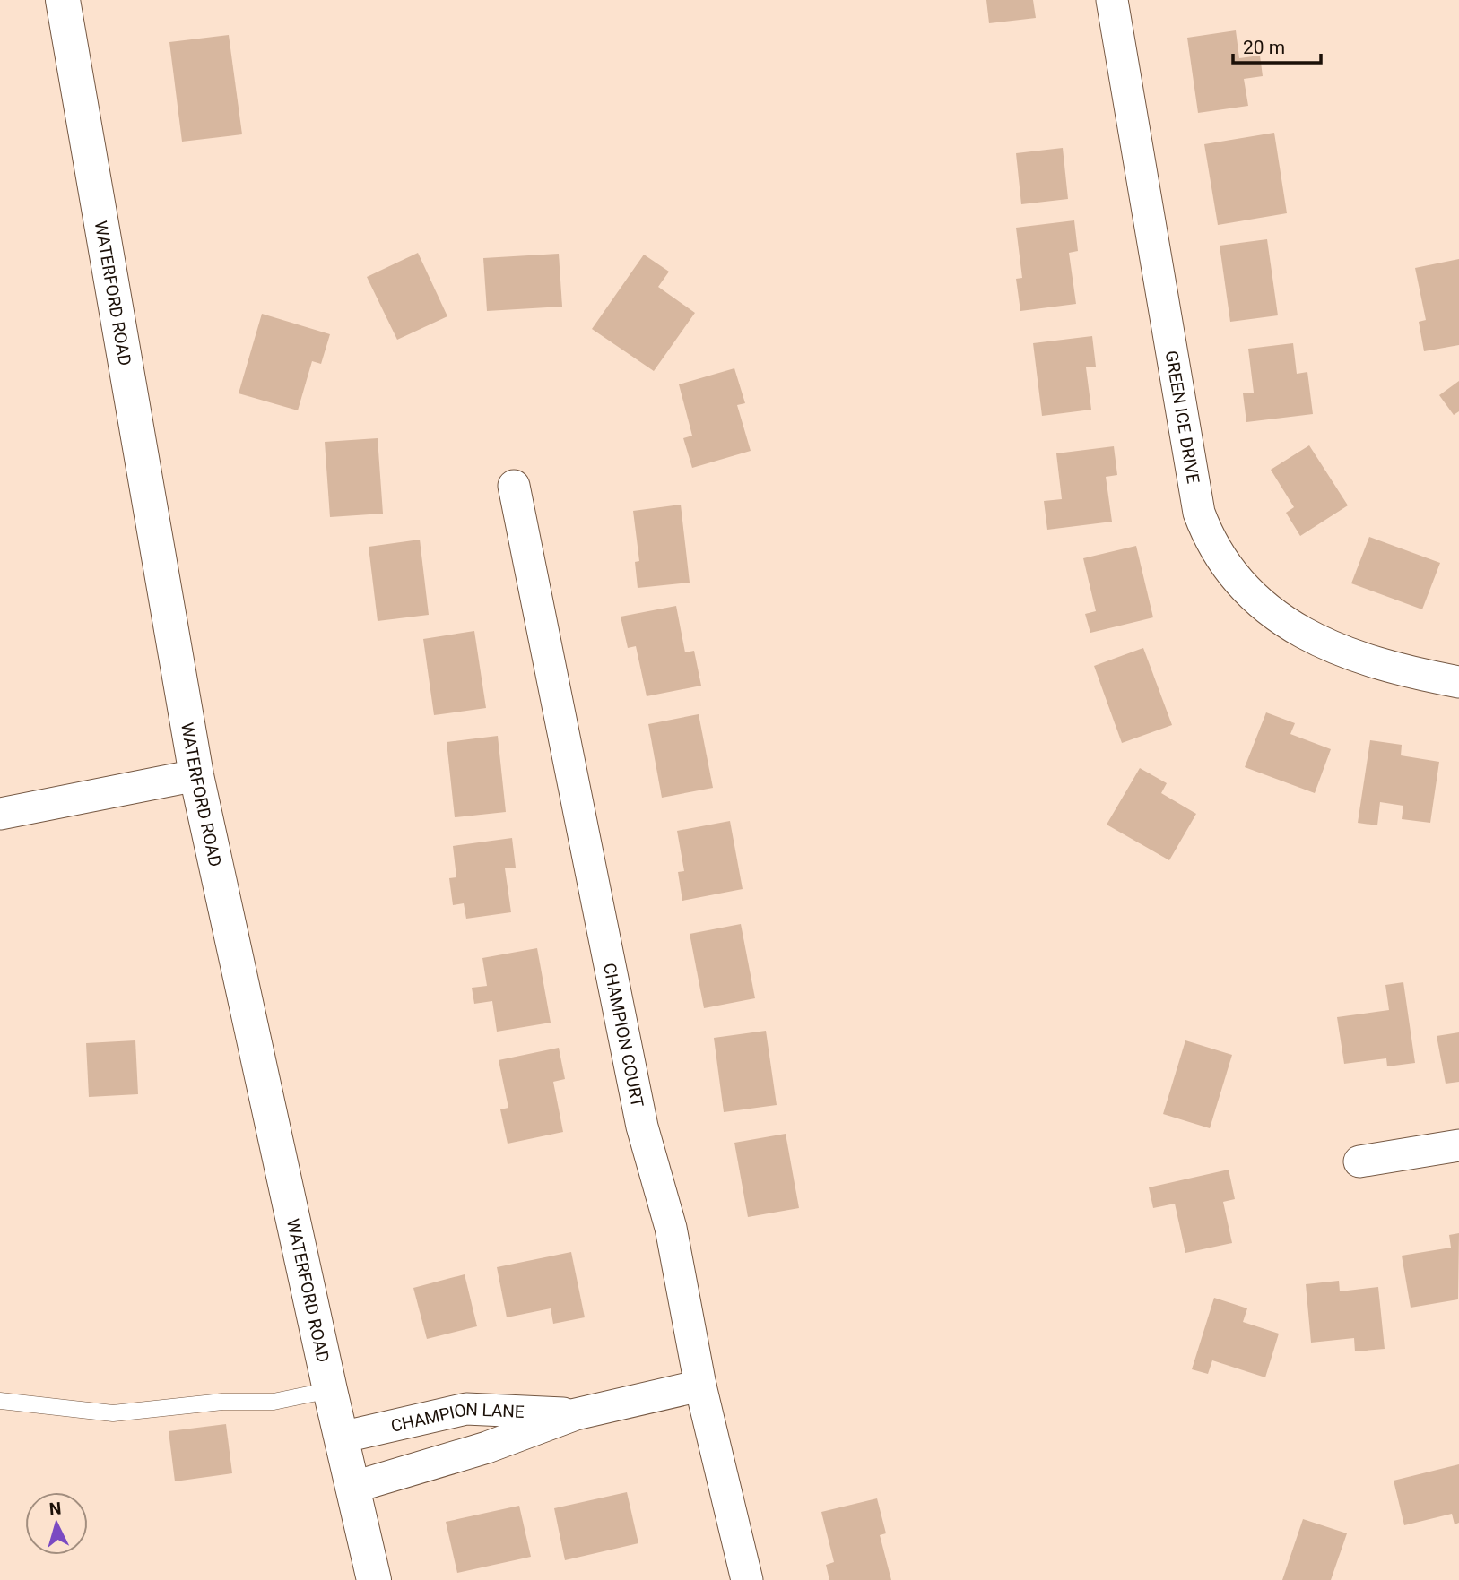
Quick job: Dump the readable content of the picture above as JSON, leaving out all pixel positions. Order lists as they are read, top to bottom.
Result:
{
  "streets": {
    "main road": ["WATERFORD ROAD"],
    "street": ["GREEN ICE DRIVE", "CHAMPION COURT", "CHAMPION LANE"]
  },
  "crossings": [
    ["WATERFORD ROAD", "CHAMPION LANE"],
    ["CHAMPION COURT", "CHAMPION LANE"]
  ],
  "scale_bar": "20 m",
  "north": "top"
}
